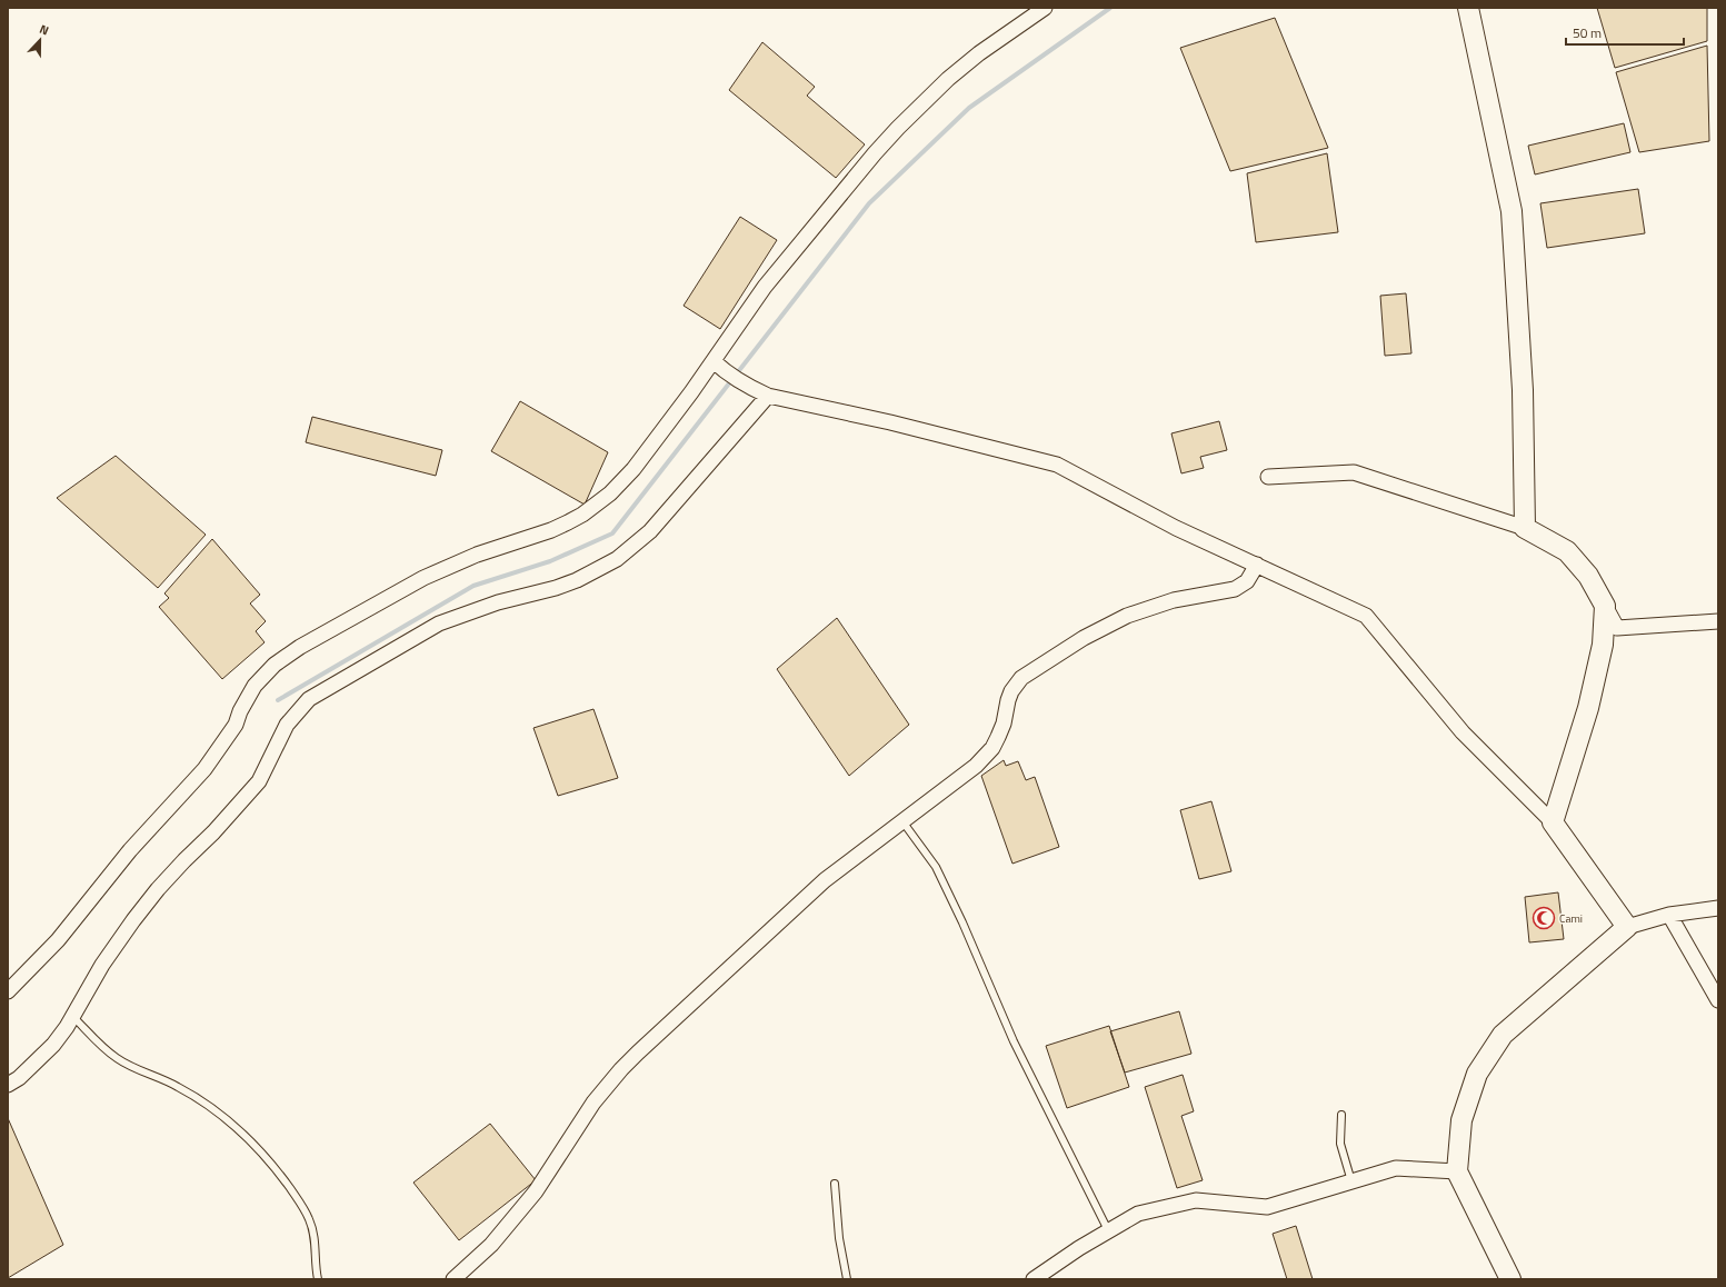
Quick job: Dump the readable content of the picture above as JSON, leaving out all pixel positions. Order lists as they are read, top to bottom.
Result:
{
  "places": {
    "mosque": ["Cami"]
  },
  "scale_bar": "50 m",
  "north": "top"
}
